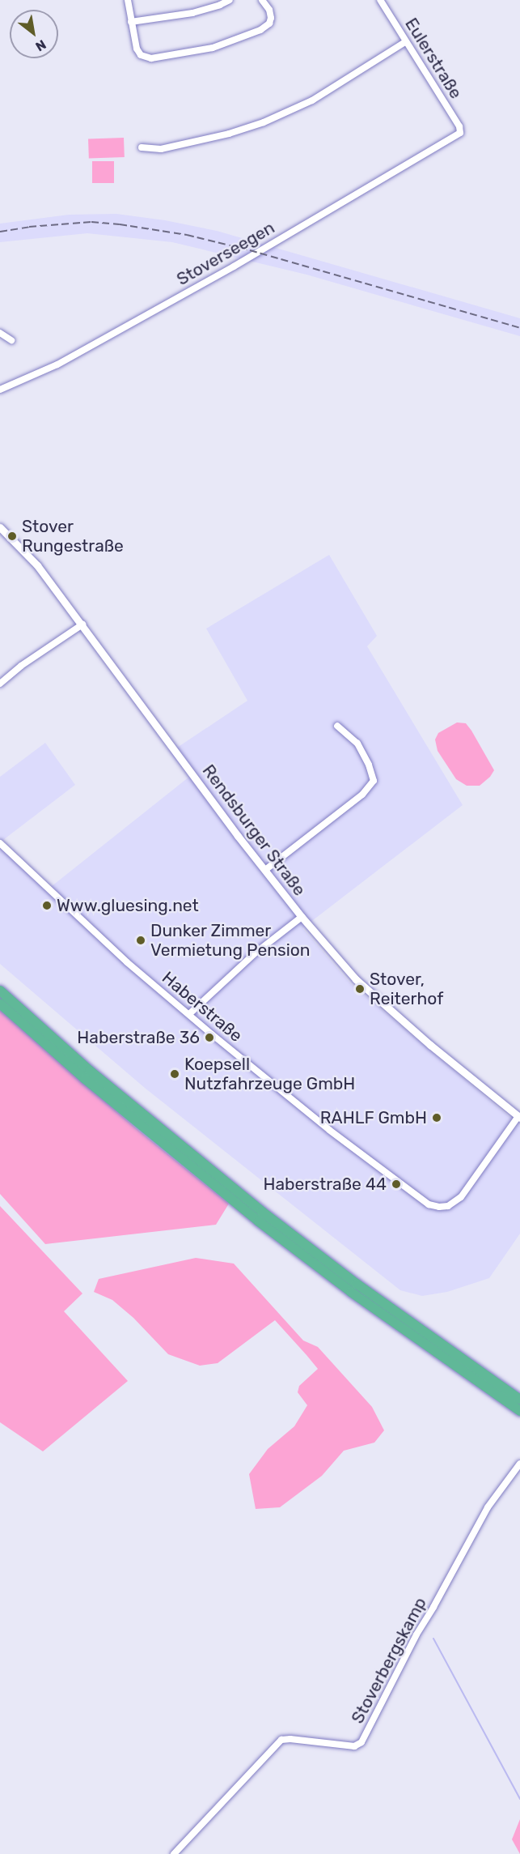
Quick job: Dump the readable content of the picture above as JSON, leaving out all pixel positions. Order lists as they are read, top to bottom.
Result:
{
  "streets": {
    "street": [
      "Eulerstraße",
      "Stoverseegen",
      "Rendsburger Straße",
      "Haberstraße",
      "Stoverbergskamp"
    ]
  },
  "crossings": [
    ["Eulerstraße", "Stoverseegen"],
    ["Rendsburger Straße", "Haberstraße"]
  ],
  "places": [
    "Stover Rungestraße",
    "Www.gluesing.net",
    "Dunker Zimmer Vermietung Pension",
    "Stover, Reiterhof",
    "Haberstraße 36",
    "Koepsell Nutzfahrzeuge GmbH",
    "RAHLF GmbH",
    "Haberstraße 44"
  ],
  "north": "bottom right"
}
